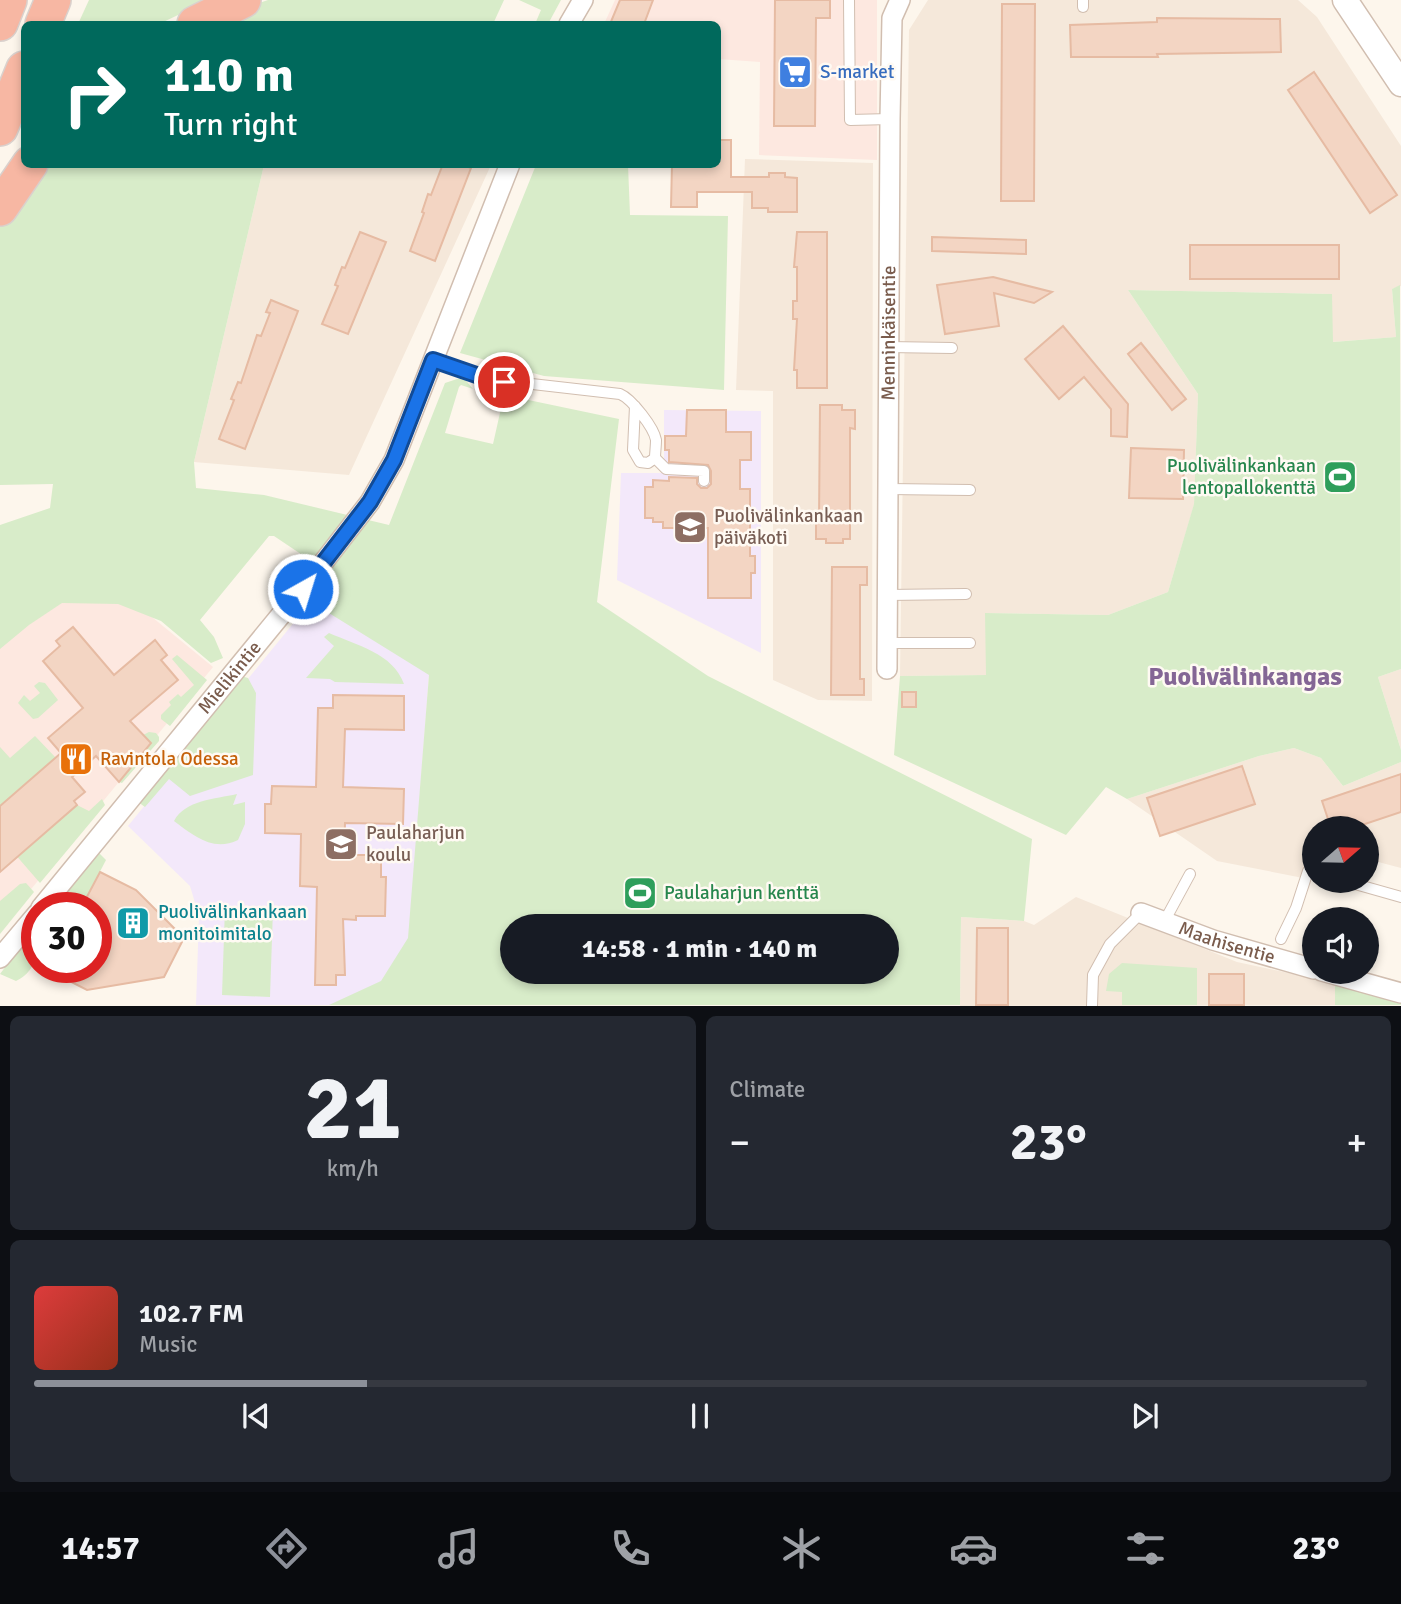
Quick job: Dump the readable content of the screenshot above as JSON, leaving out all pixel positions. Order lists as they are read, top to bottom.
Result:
{
  "streets": {
    "street": ["Menninkäisentie", "Mielikintie", "Maahisentie"]
  },
  "districts": ["Puolivälinkangas"],
  "places": {
    "supermarket": ["S-market"],
    "sports": ["Puolivälinkankaan lentopallokenttä", "Paulaharjun kenttä"],
    "school or university": ["Puolivälinkankaan päiväkoti", "Paulaharjun koulu"],
    "restaurant": ["Ravintola Odessa"],
    "building": ["Puolivälinkankaan monitoimitalo"]
  },
  "north": "right",
  "page": {
    "turn": ["110 m", "Turn right"],
    "limit": "30",
    "trip": "14:58 · 1 min · 140 m",
    "tile": [
      ["21", "km/h"],
      "Climate"
    ],
    "heat": ["−", "23°", "+"],
    "song": ["102.7 FM", "Music"],
    "tabs": ["14:57", "23°"]
  }
}
